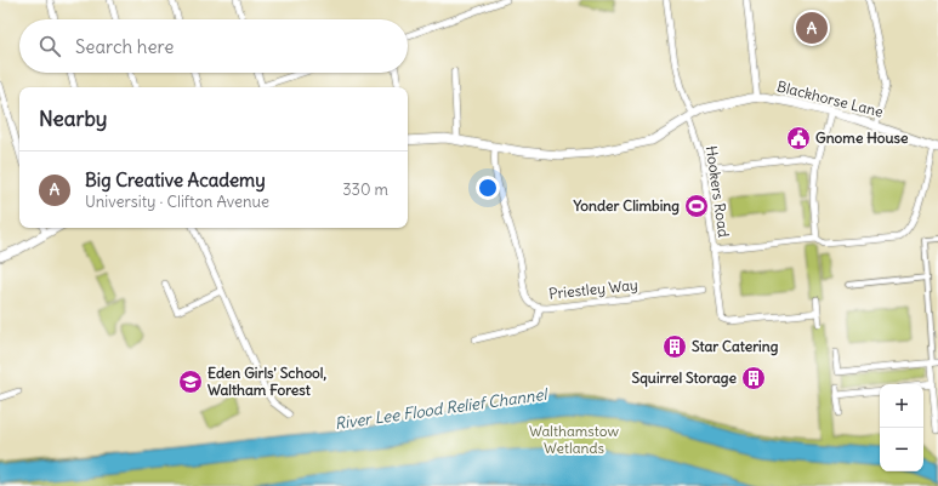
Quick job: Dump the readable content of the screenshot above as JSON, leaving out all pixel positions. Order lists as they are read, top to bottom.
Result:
{
  "streets": {
    "main road": ["Blackhorse Lane"],
    "street": ["Hookers Road", "Priestley Way"]
  },
  "crossings": [
    ["Blackhorse Lane", "Hookers Road"],
    ["Blackhorse Lane", "Priestley Way"]
  ],
  "water": ["River Lee Flood Relief Channel"],
  "parks": ["Walthamstow Wetlands"],
  "places": {
    "public building": ["Gnome House"],
    "sports": ["Yonder Climbing"],
    "building": ["Star Catering", "Squirrel Storage"],
    "school or university": ["Eden Girls' School, Waltham Forest"]
  },
  "page": {
    "pins": "A",
    "search": "Search here",
    "heading": "Nearby",
    "list": [
      {
        "mark": "A",
        "name": "Big Creative Academy",
        "note": "University · Clifton Avenue",
        "value": "330 m"
      }
    ],
    "map_buttons": ["+", "−"]
  }
}
